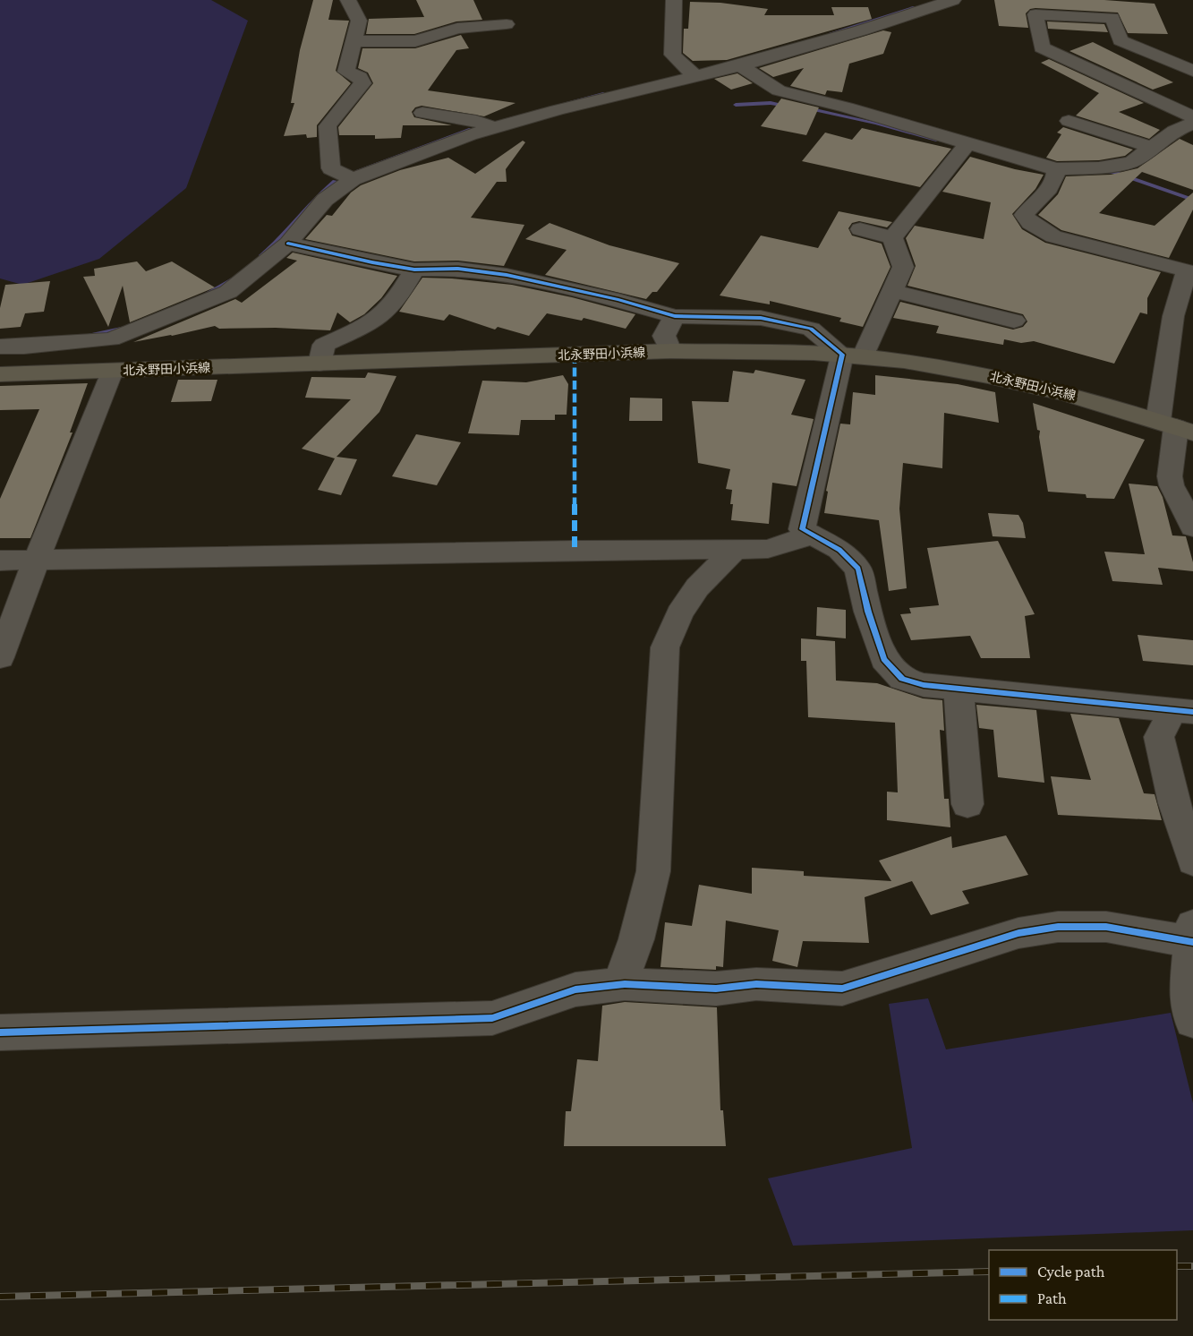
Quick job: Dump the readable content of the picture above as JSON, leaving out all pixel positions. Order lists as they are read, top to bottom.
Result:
{
  "streets": {
    "main road": ["北永野田小浜線"]
  },
  "legend": ["Cycle path", "Path"]
}
